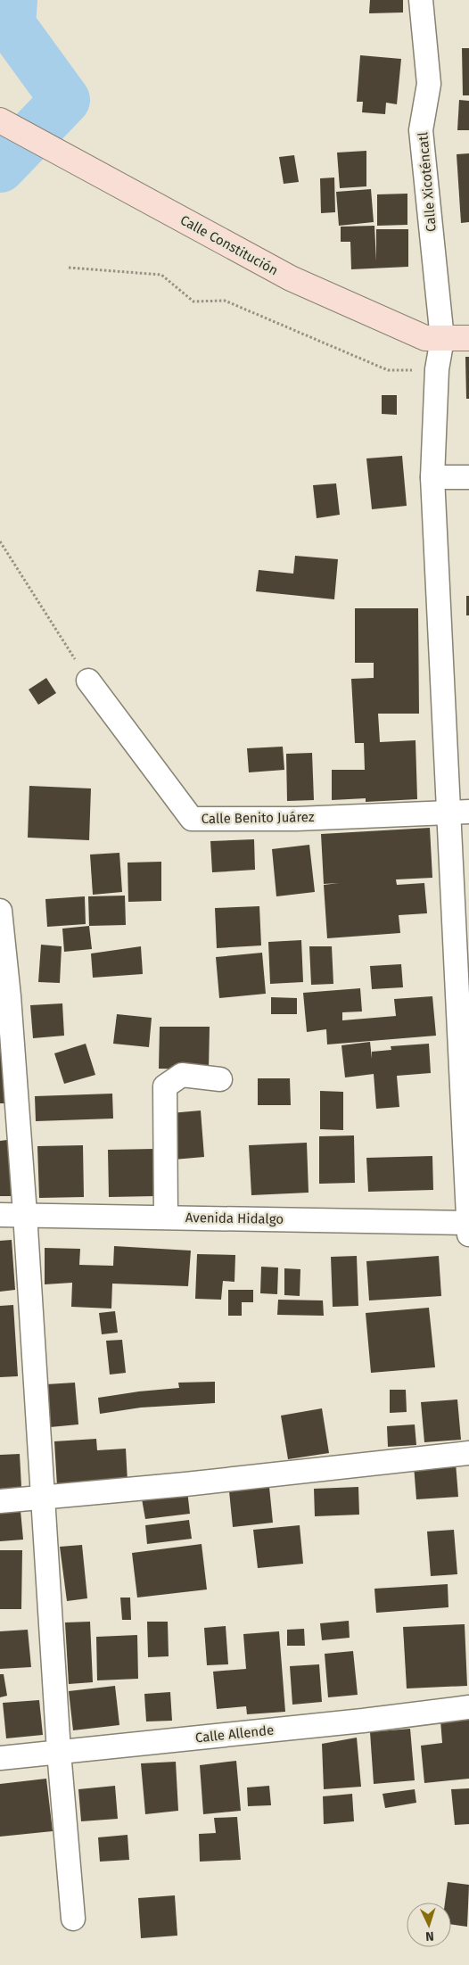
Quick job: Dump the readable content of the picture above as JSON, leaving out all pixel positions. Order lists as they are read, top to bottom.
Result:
{
  "streets": {
    "street": [
      "Calle Xicoténcatl",
      "Calle Constitución",
      "Calle Benito Juárez",
      "Avenida Hidalgo",
      "Calle Allende"
    ]
  },
  "crossings": [
    ["Calle Xicoténcatl", "Calle Constitución"],
    ["Calle Xicoténcatl", "Calle Benito Juárez"],
    ["Calle Xicoténcatl", "Avenida Hidalgo"]
  ],
  "north": "bottom"
}
